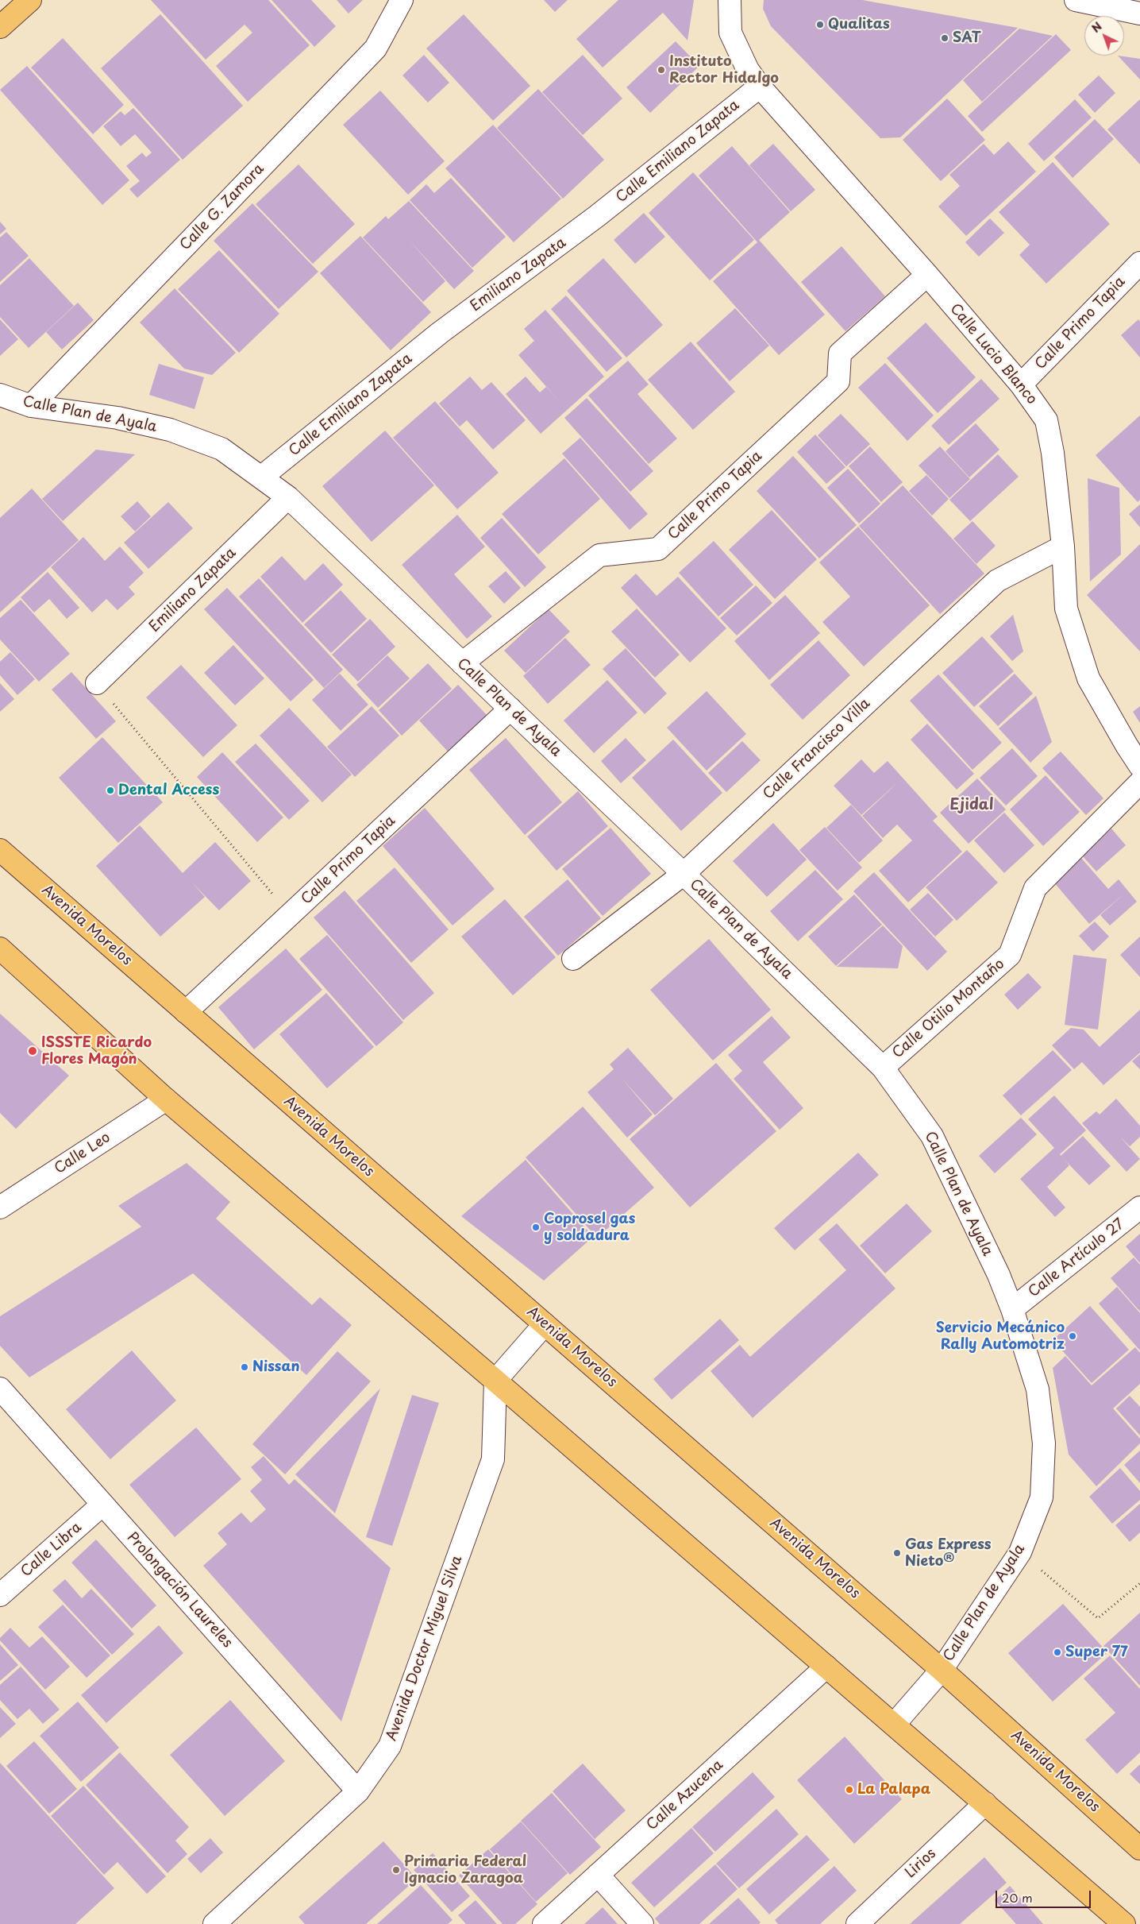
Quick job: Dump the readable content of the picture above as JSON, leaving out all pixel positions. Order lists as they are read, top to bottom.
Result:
{
  "streets": {
    "main road": ["Avenida Morelos"],
    "street": [
      "Calle Emiliano Zapata",
      "Calle G. Zamora",
      "Emiliano Zapata",
      "Calle Primo Tapia",
      "Calle Lucio Blanco",
      "Calle Plan de Ayala",
      "Calle Francisco Villa",
      "Calle Otilio Montaño",
      "Calle Leo",
      "Calle Artículo 27",
      "Calle Libra",
      "Prolongación Laureles",
      "Avenida Doctor Miguel Silva",
      "Calle Azucena",
      "Lirios"
    ]
  },
  "crossings": [
    ["Calle Emiliano Zapata", "Emiliano Zapata"],
    ["Calle Emiliano Zapata", "Calle Lucio Blanco"],
    ["Calle Emiliano Zapata", "Calle Plan de Ayala"],
    ["Calle G. Zamora", "Calle Plan de Ayala"],
    ["Emiliano Zapata", "Calle Plan de Ayala"],
    ["Calle Primo Tapia", "Calle Lucio Blanco"],
    ["Calle Primo Tapia", "Calle Plan de Ayala"],
    ["Calle Primo Tapia", "Avenida Morelos"],
    ["Calle Lucio Blanco", "Calle Francisco Villa"],
    ["Calle Plan de Ayala", "Calle Francisco Villa"],
    ["Calle Plan de Ayala", "Avenida Morelos"],
    ["Calle Plan de Ayala", "Calle Otilio Montaño"],
    ["Calle Plan de Ayala", "Calle Artículo 27"],
    ["Calle Libra", "Prolongación Laureles"],
    ["Prolongación Laureles", "Avenida Doctor Miguel Silva"]
  ],
  "districts": ["Ejidal"],
  "places": [
    "Qualitas",
    "SAT",
    "Instituto Rector Hidalgo",
    "Dental Access",
    "ISSSTE Ricardo Flores Magón",
    "Coprosel gas y soldadura",
    "Servicio Mecánico Rally Automotriz",
    "Nissan",
    "Gas Express Nieto®",
    "Super 77",
    "La Palapa",
    "Primaria Federal Ignacio Zaragoa"
  ],
  "scale_bar": "20 m",
  "north": "top left"
}
